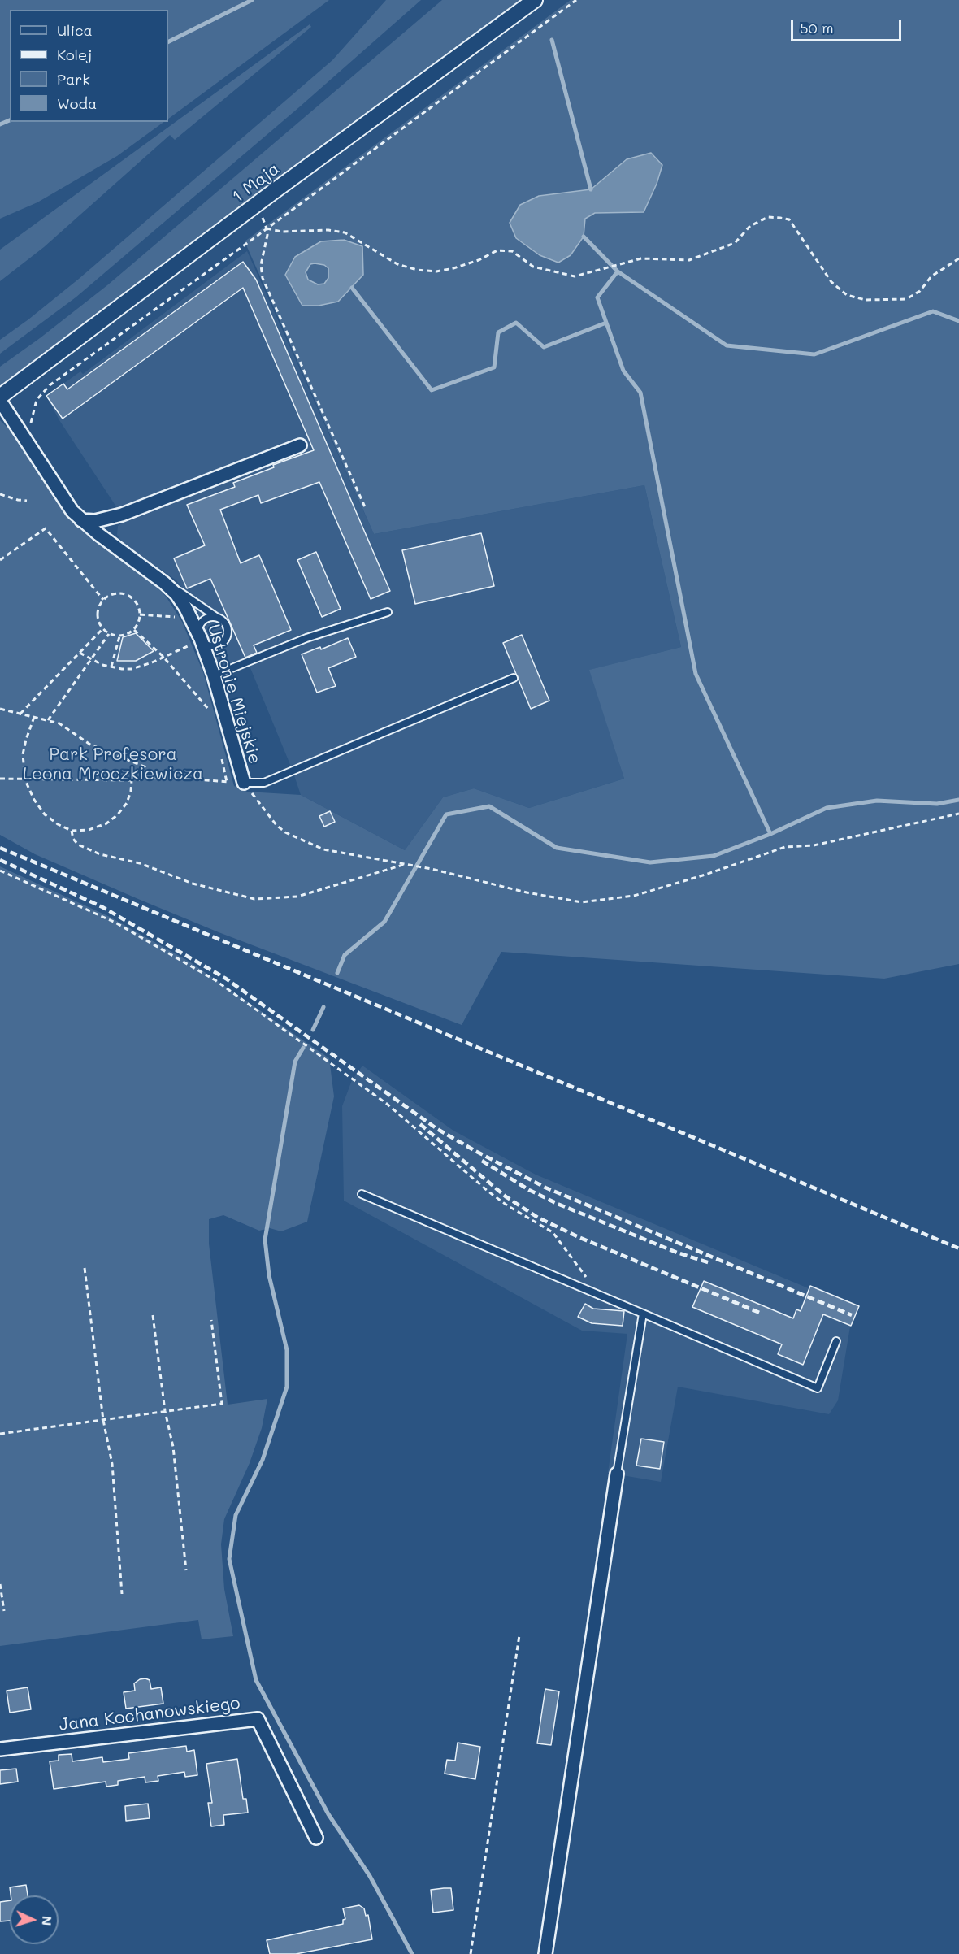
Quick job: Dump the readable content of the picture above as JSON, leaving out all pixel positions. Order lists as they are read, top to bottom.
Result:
{
  "streets": {
    "street": ["1 Maja", "Ustronie Miejskie", "Jana Kochanowskiego"]
  },
  "parks": ["Park Profesora Leona Mroczkiewicza"],
  "legend": [
    "Ulica",
    "Kolej",
    "Park",
    "Woda"
  ],
  "scale_bar": "50 m",
  "north": "right"
}
